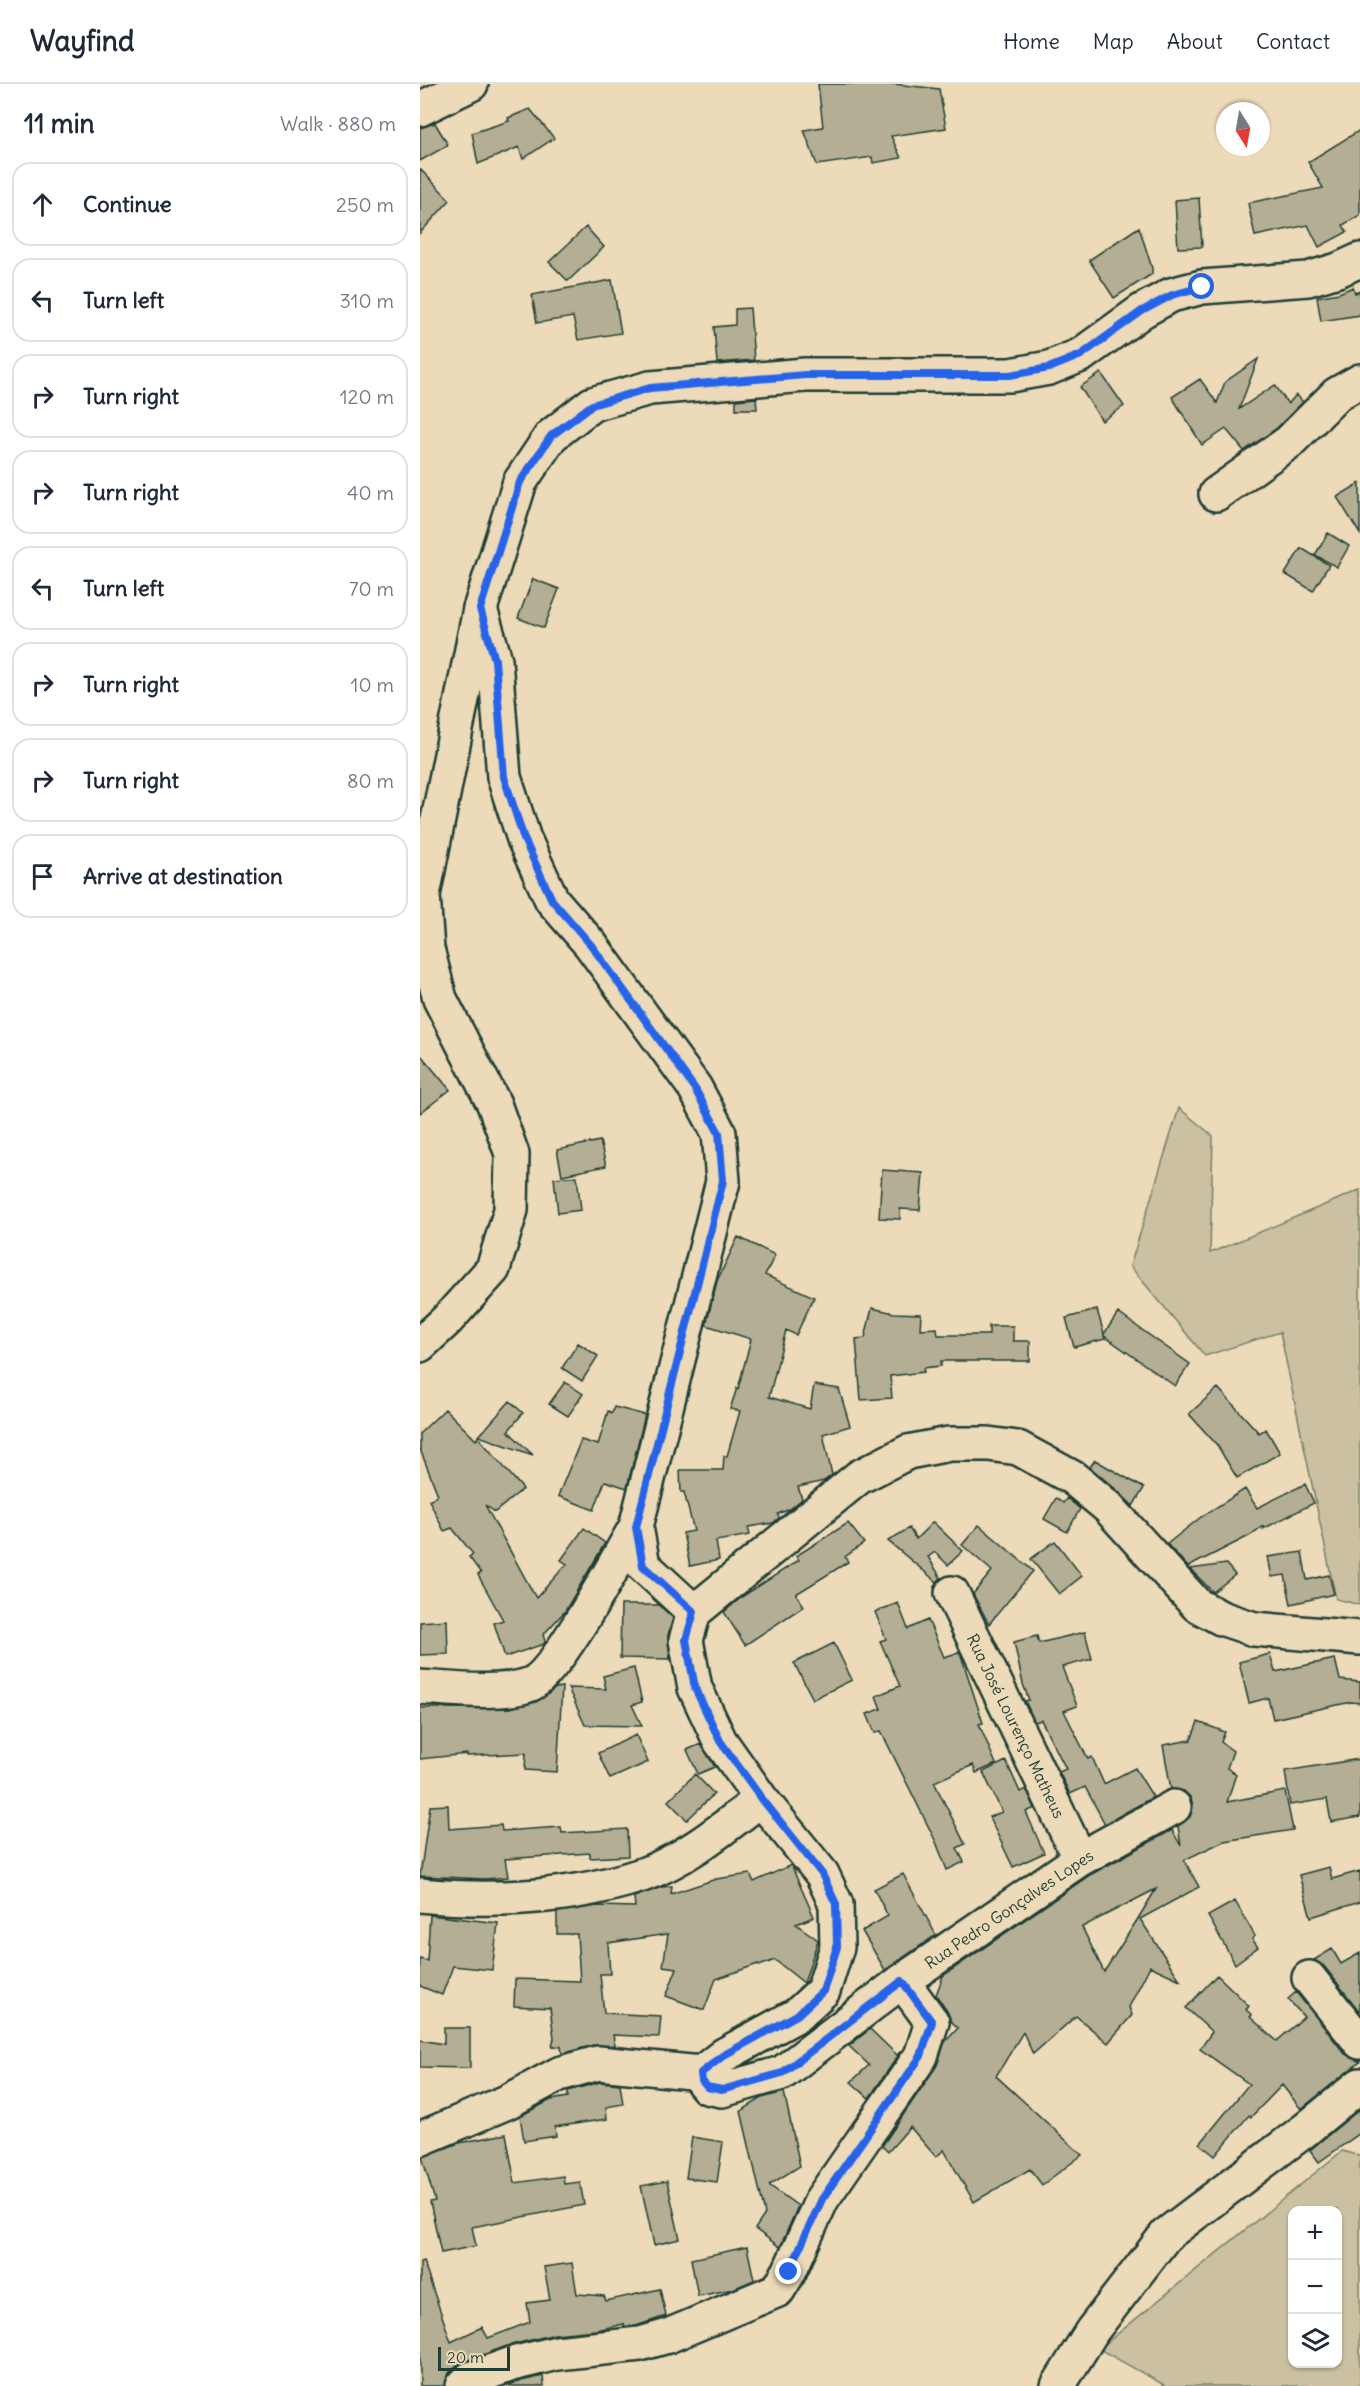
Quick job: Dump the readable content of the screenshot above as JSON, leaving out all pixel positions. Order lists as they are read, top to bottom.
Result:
{
  "streets": {
    "street": ["Rua José Lourenço Matheus", "Rua Pedro Gonçalves Lopes"]
  },
  "crossings": [
    ["Rua José Lourenço Matheus", "Rua Pedro Gonçalves Lopes"]
  ],
  "scale_bar": "20 m",
  "north": "bottom",
  "page": {
    "header": "Wayfind",
    "nav": [
      "Home",
      "Map",
      "About",
      "Contact"
    ],
    "heading": ["11 min", "Walk · 880 m"],
    "list": [
      ["Continue", "250 m"],
      ["Turn left", "310 m"],
      ["Turn right", "120 m"],
      ["Turn right", "40 m"],
      ["Turn left", "70 m"],
      ["Turn right", "10 m"],
      ["Turn right", "80 m"],
      "Arrive at destination"
    ],
    "map_buttons": ["+", "−"],
    "scale": "20 m"
  }
}
